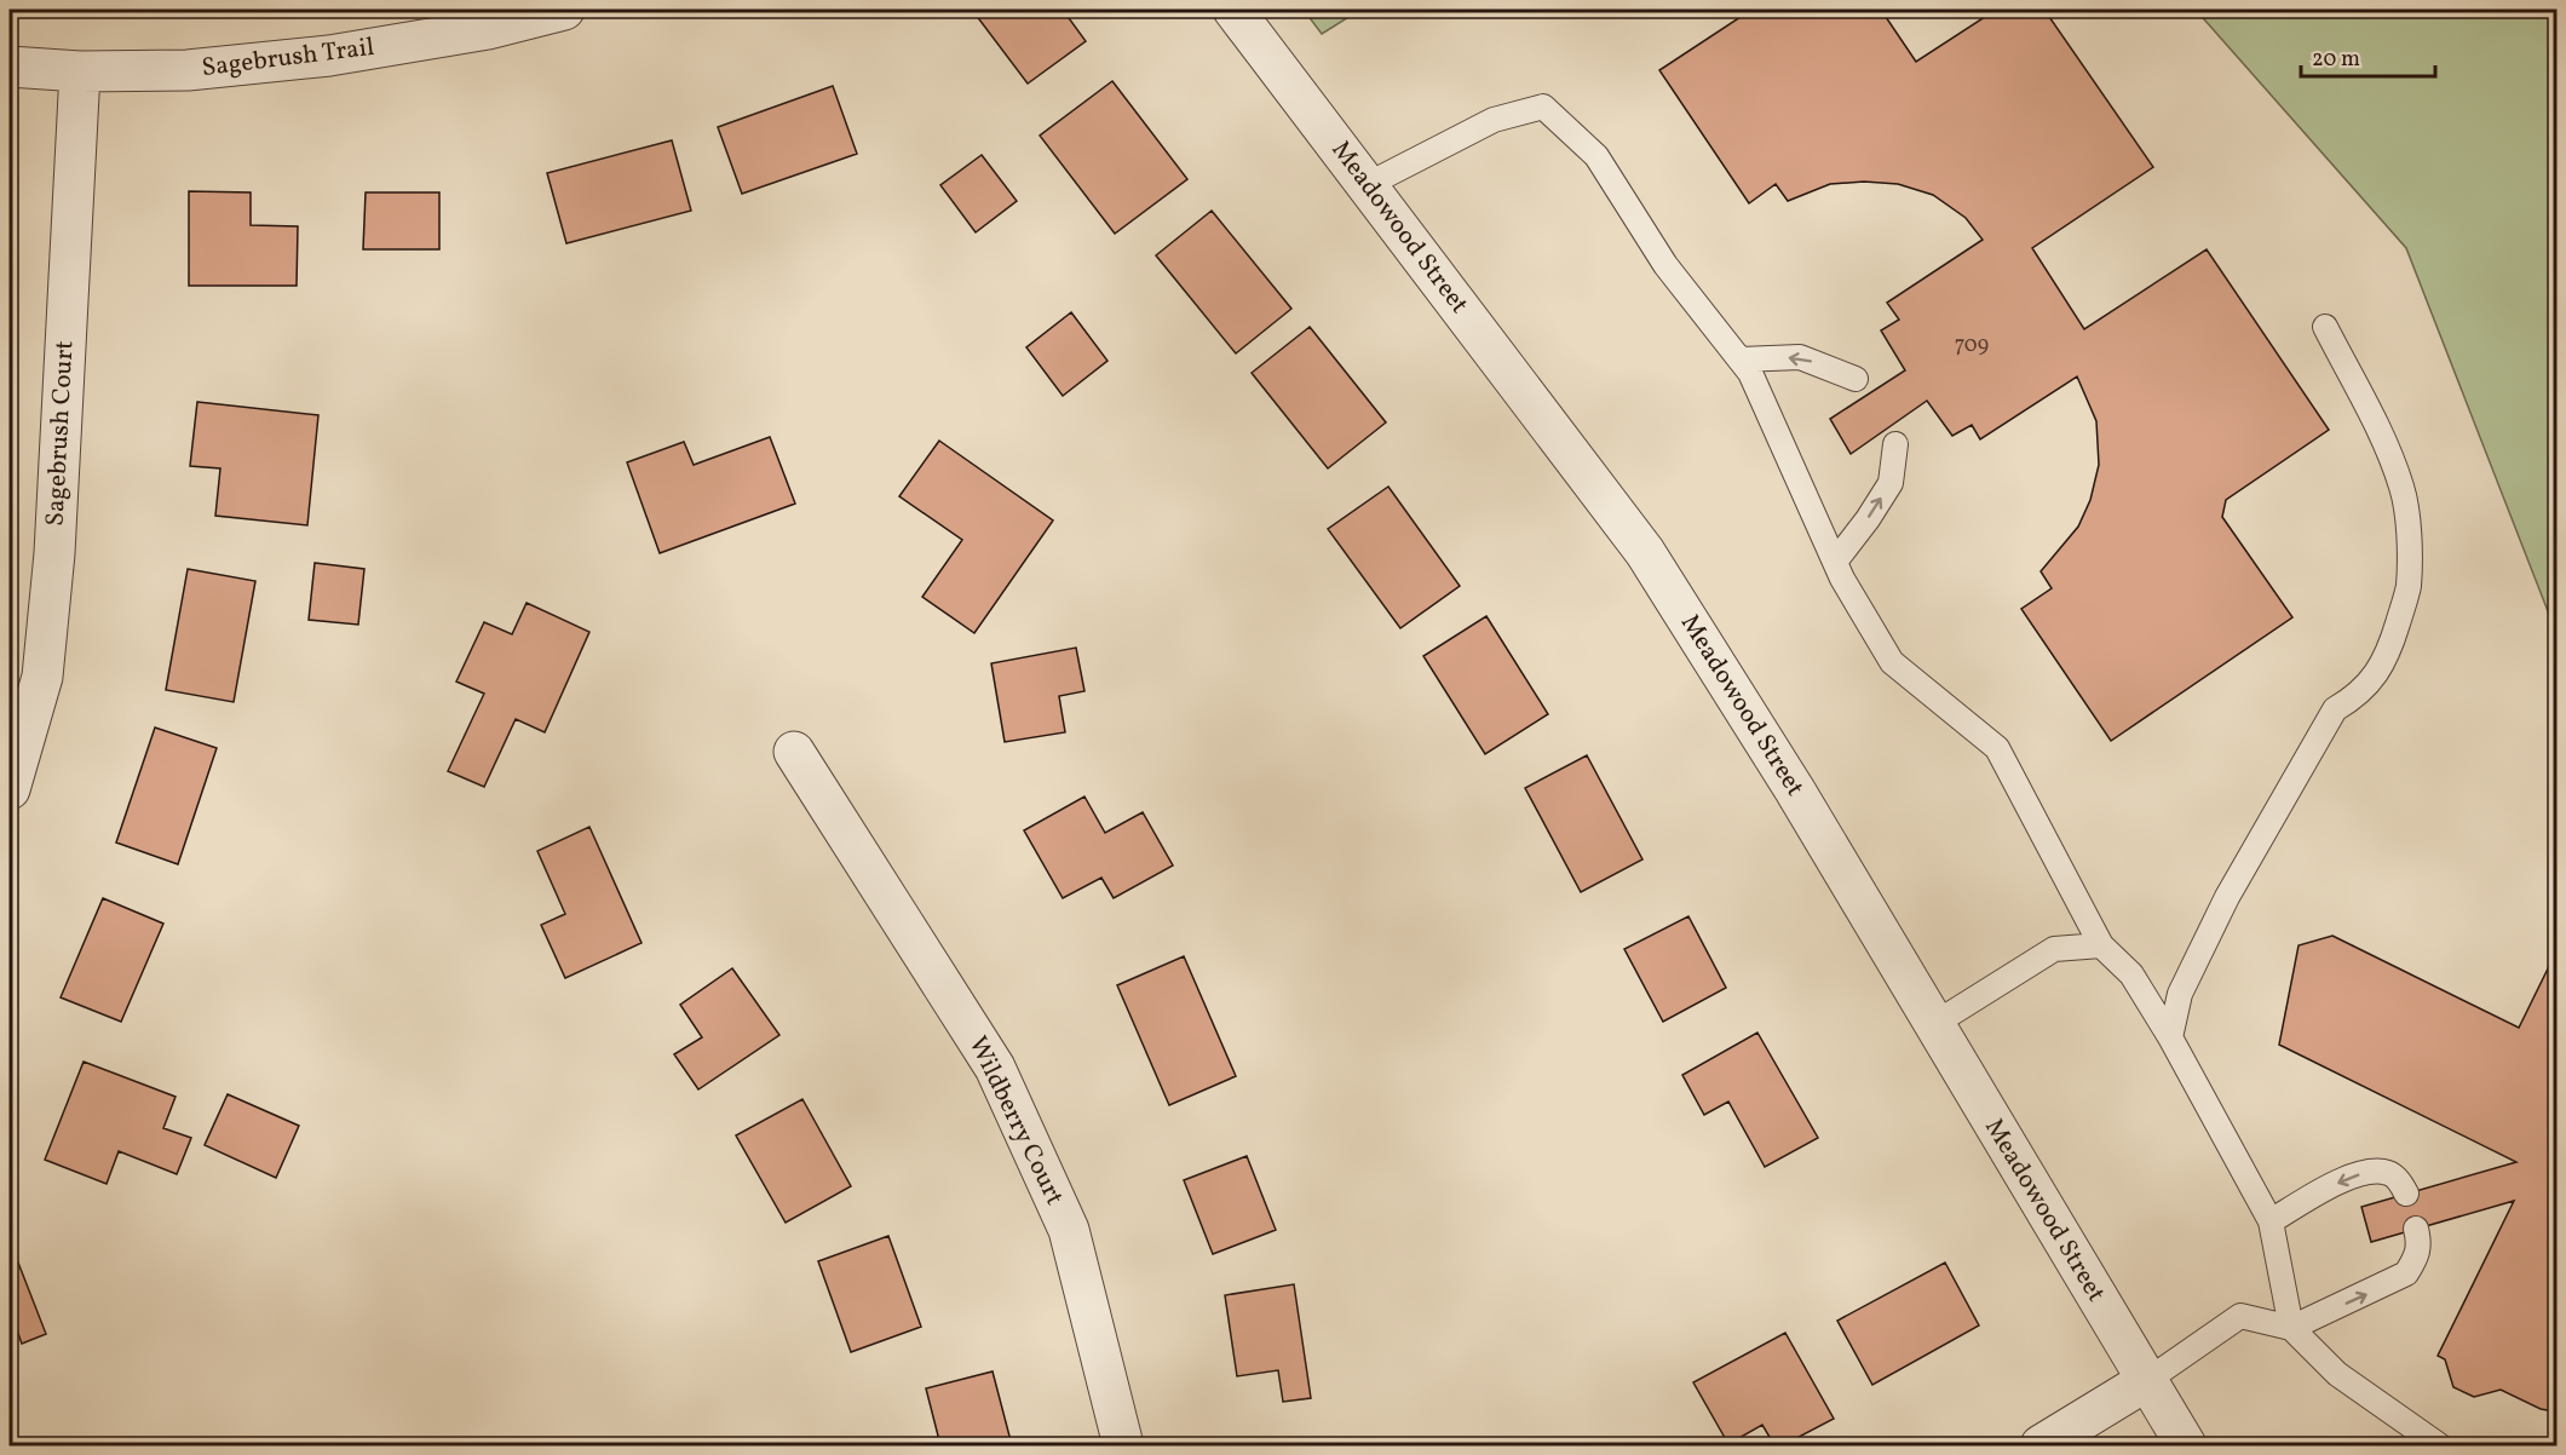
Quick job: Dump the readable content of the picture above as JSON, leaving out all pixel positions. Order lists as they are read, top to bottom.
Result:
{
  "streets": {
    "street": [
      "Sagebrush Trail",
      "Meadowood Street",
      "Sagebrush Court",
      "Wildberry Court"
    ]
  },
  "crossings": [
    ["Sagebrush Trail", "Sagebrush Court"]
  ],
  "house_numbers": ["709"],
  "scale_bar": "20 m"
}
